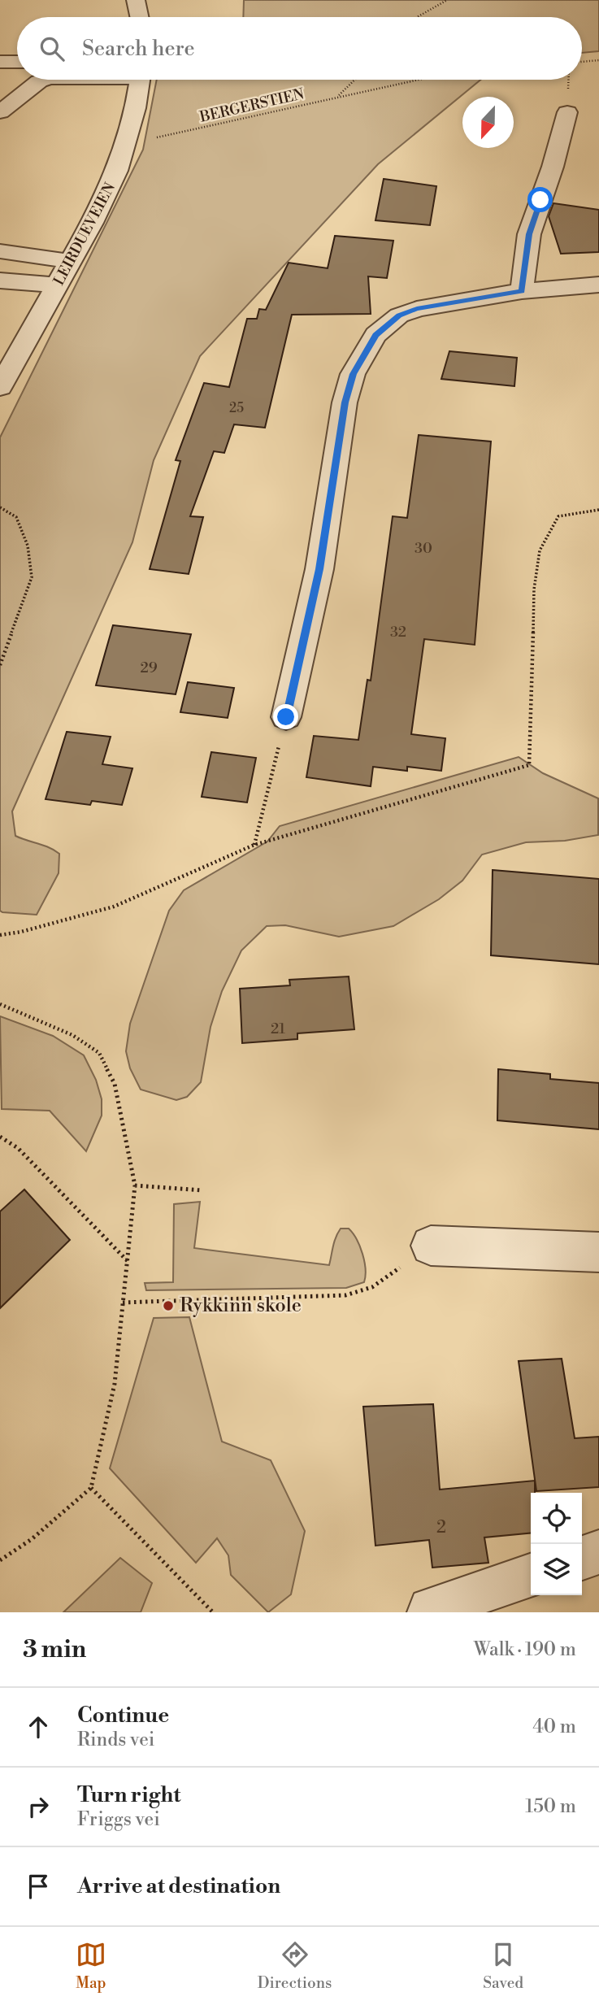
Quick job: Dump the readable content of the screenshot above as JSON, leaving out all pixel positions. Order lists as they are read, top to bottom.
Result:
{
  "streets": {
    "street": ["LEIRDUEVEIEN"],
    "path": ["BERGERSTIEN"]
  },
  "crossings": [
    ["BERGERSTIEN", "LEIRDUEVEIEN"]
  ],
  "places": ["Rykkinn skole"],
  "house_numbers": [
    "25",
    "30",
    "32",
    "29",
    "21",
    "2"
  ],
  "north": "bottom",
  "page": {
    "search": "Search here",
    "heading": ["3 min", "Walk · 190 m"],
    "list": [
      ["Continue", "Rinds vei", "40 m"],
      ["Turn right", "Friggs vei", "150 m"],
      "Arrive at destination"
    ],
    "nav": ["Map", "Directions", "Saved"]
  }
}
